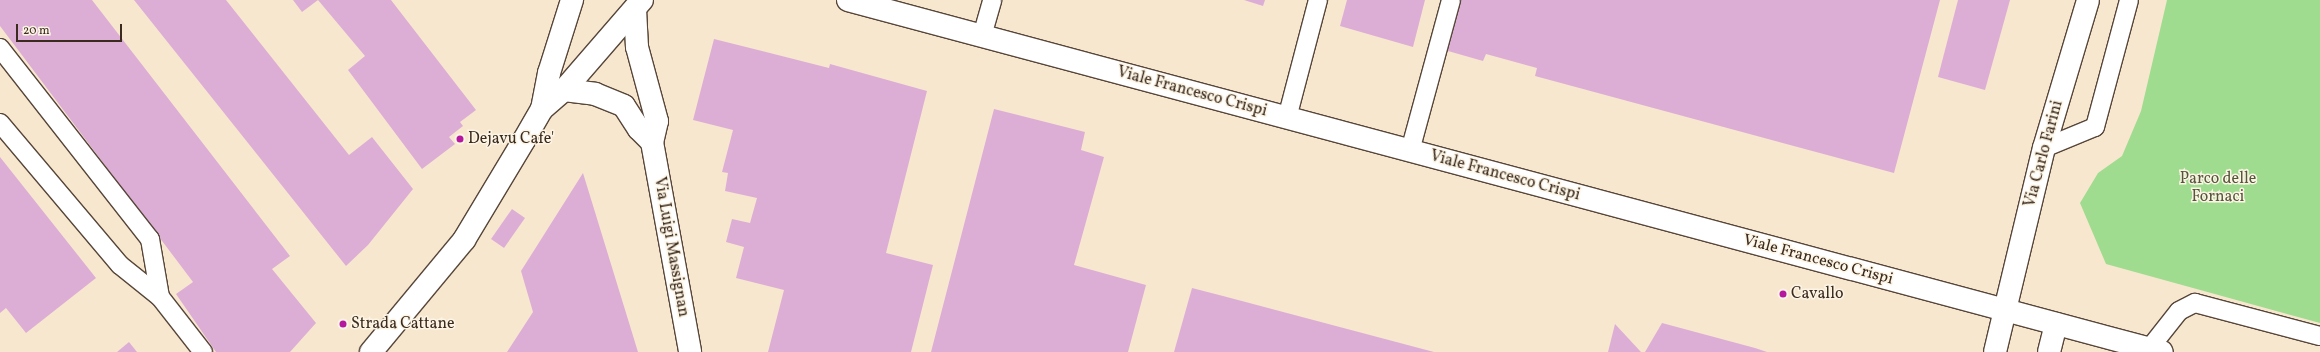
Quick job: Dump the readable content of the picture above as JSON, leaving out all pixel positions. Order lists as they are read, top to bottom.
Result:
{
  "streets": {
    "street": ["Viale Francesco Crispi", "Via Carlo Farini", "Via Luigi Massignan"]
  },
  "crossings": [
    ["Viale Francesco Crispi", "Via Carlo Farini"]
  ],
  "parks": ["Parco delle Fornaci"],
  "places": ["Dejavu Cafe'", "Cavallo", "Strada Cattane"],
  "scale_bar": "20 m"
}
